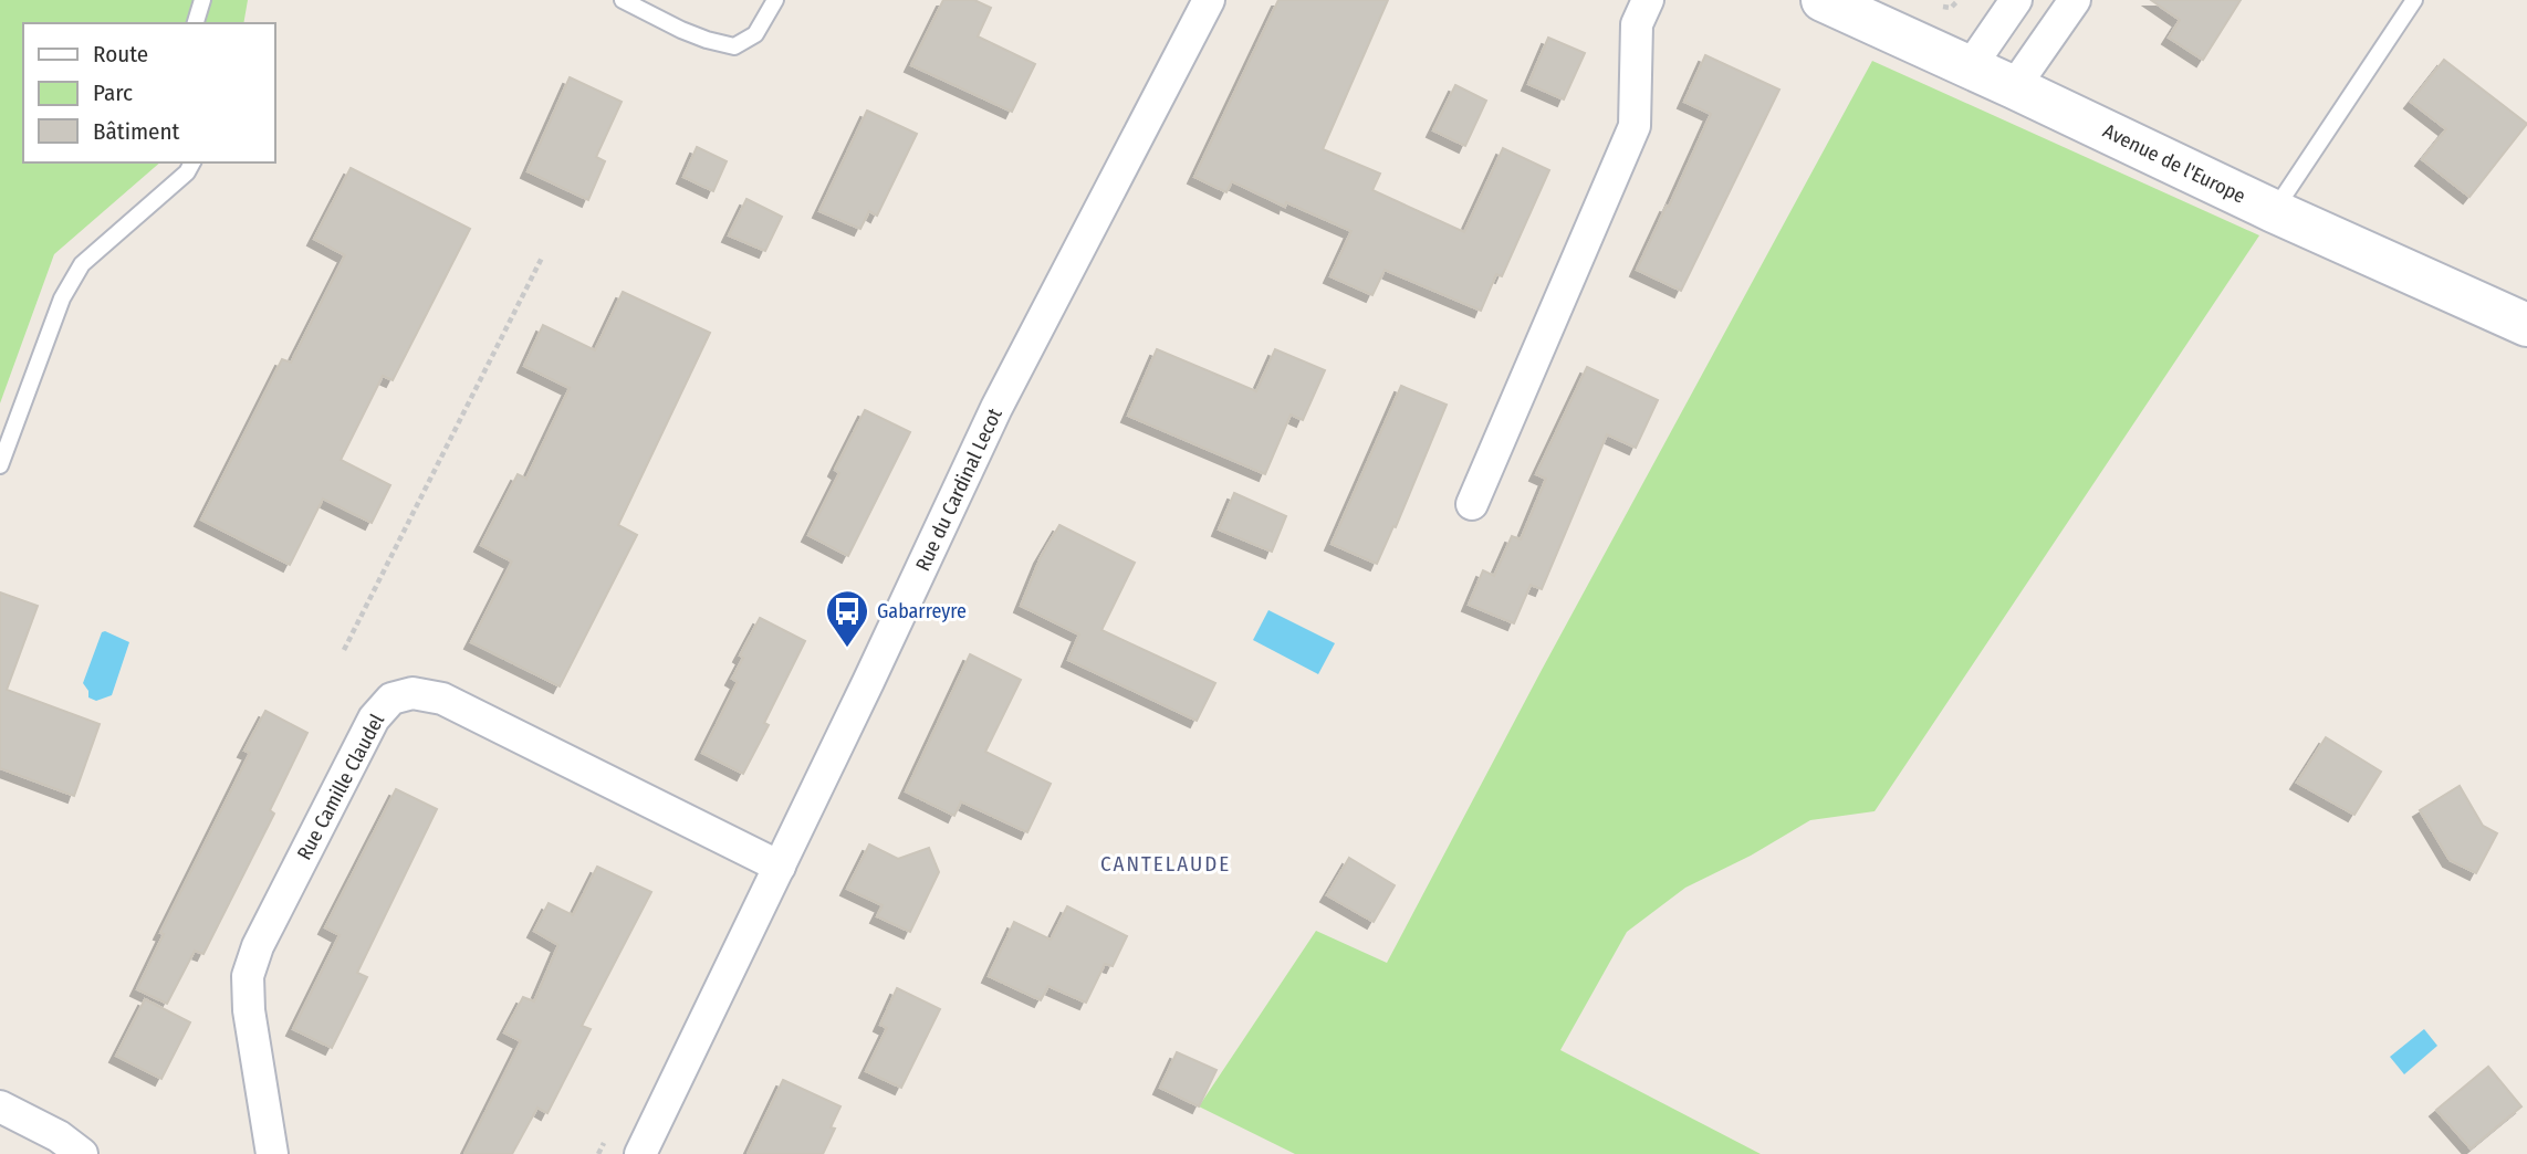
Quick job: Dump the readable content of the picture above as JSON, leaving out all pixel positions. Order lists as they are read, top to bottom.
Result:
{
  "streets": {
    "street": ["Avenue de l'Europe", "Rue du Cardinal Lecot", "Rue Camille Claudel"]
  },
  "crossings": [
    ["Rue du Cardinal Lecot", "Rue Camille Claudel"]
  ],
  "districts": ["CANTELAUDE"],
  "places": {
    "bus stop": ["Gabarreyre"]
  },
  "legend": ["Route", "Parc", "Bâtiment"]
}
